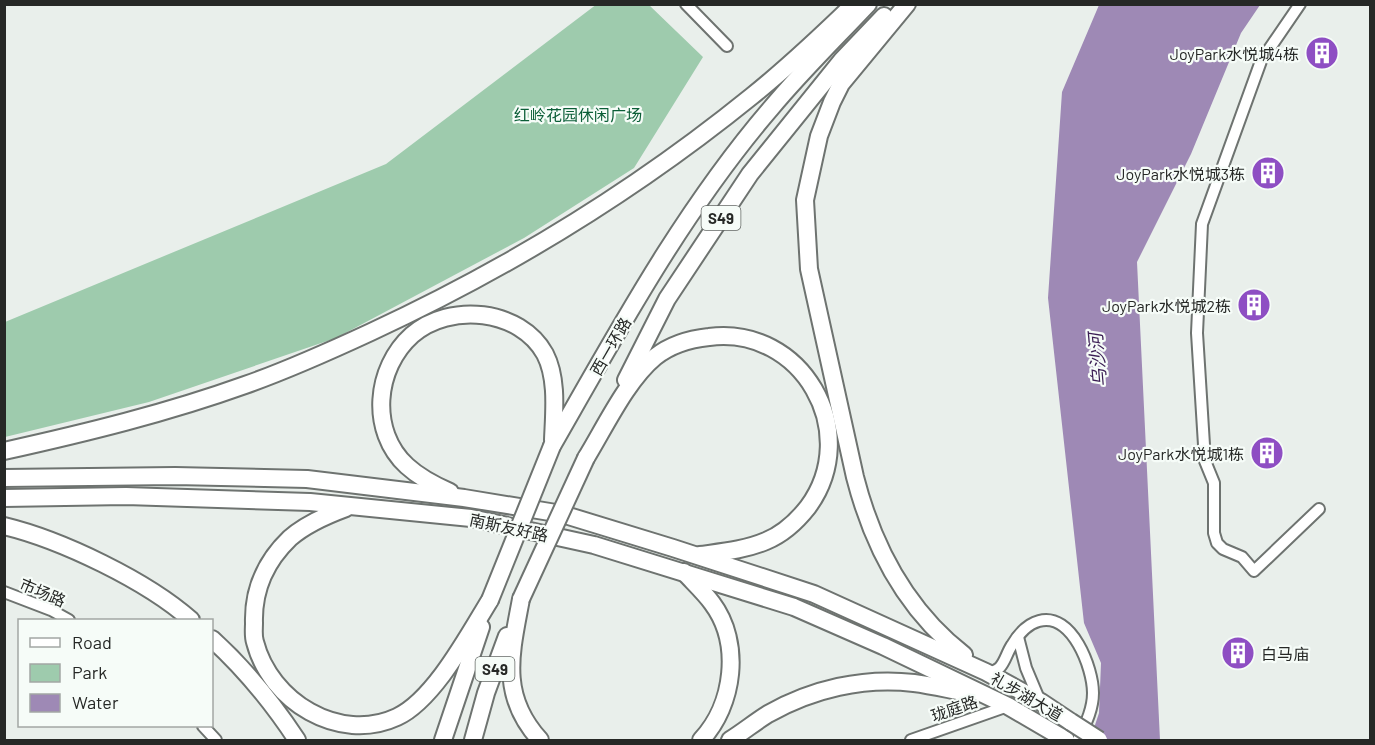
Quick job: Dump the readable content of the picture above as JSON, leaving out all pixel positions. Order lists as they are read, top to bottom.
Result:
{
  "streets": {
    "highway": [
      "S49",
      "西一环路",
      "南斯友好路",
      "礼步湖大道"
    ],
    "street": ["市场路", "珑庭路"]
  },
  "crossings": [
    ["南斯友好路", "礼步湖大道"],
    ["礼步湖大道", "珑庭路"]
  ],
  "water": ["乌沙河"],
  "parks": ["红岭花园休闲广场"],
  "places": {
    "building": [
      "JoyPark水悦城4栋",
      "JoyPark水悦城3栋",
      "JoyPark水悦城2栋",
      "JoyPark水悦城1栋",
      "白马庙"
    ]
  },
  "legend": ["Road", "Park", "Water"]
}
